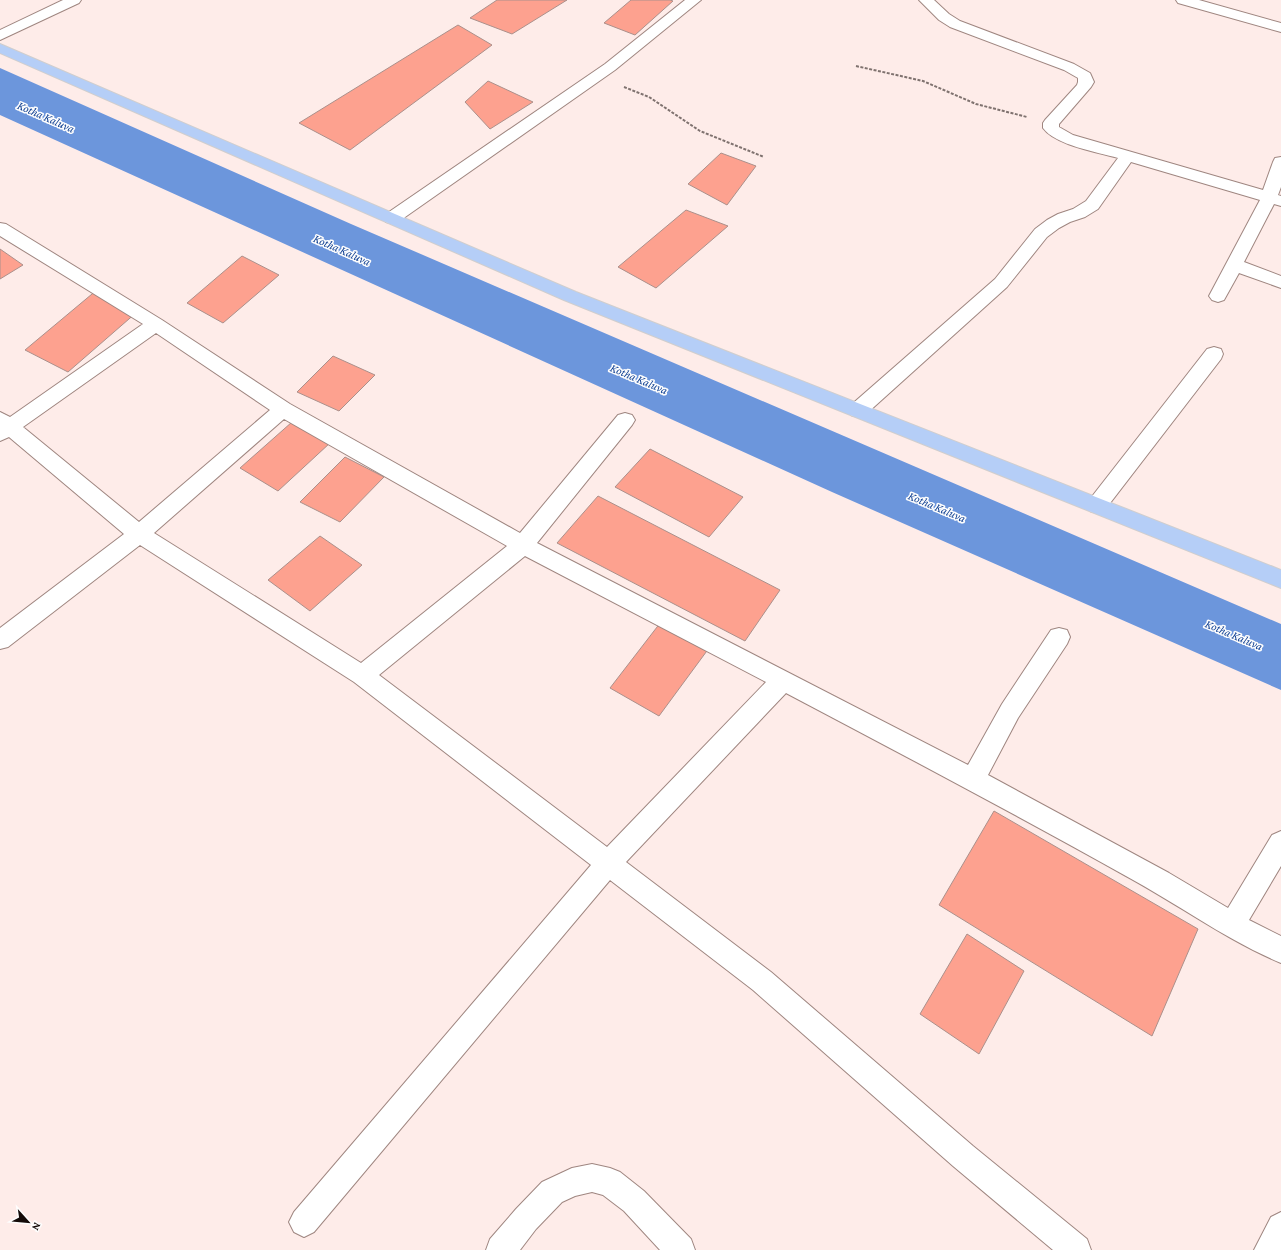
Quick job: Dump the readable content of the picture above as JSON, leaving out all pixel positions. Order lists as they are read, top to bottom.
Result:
{
  "water": ["Kotha Kaluva"],
  "north": "bottom right"
}
